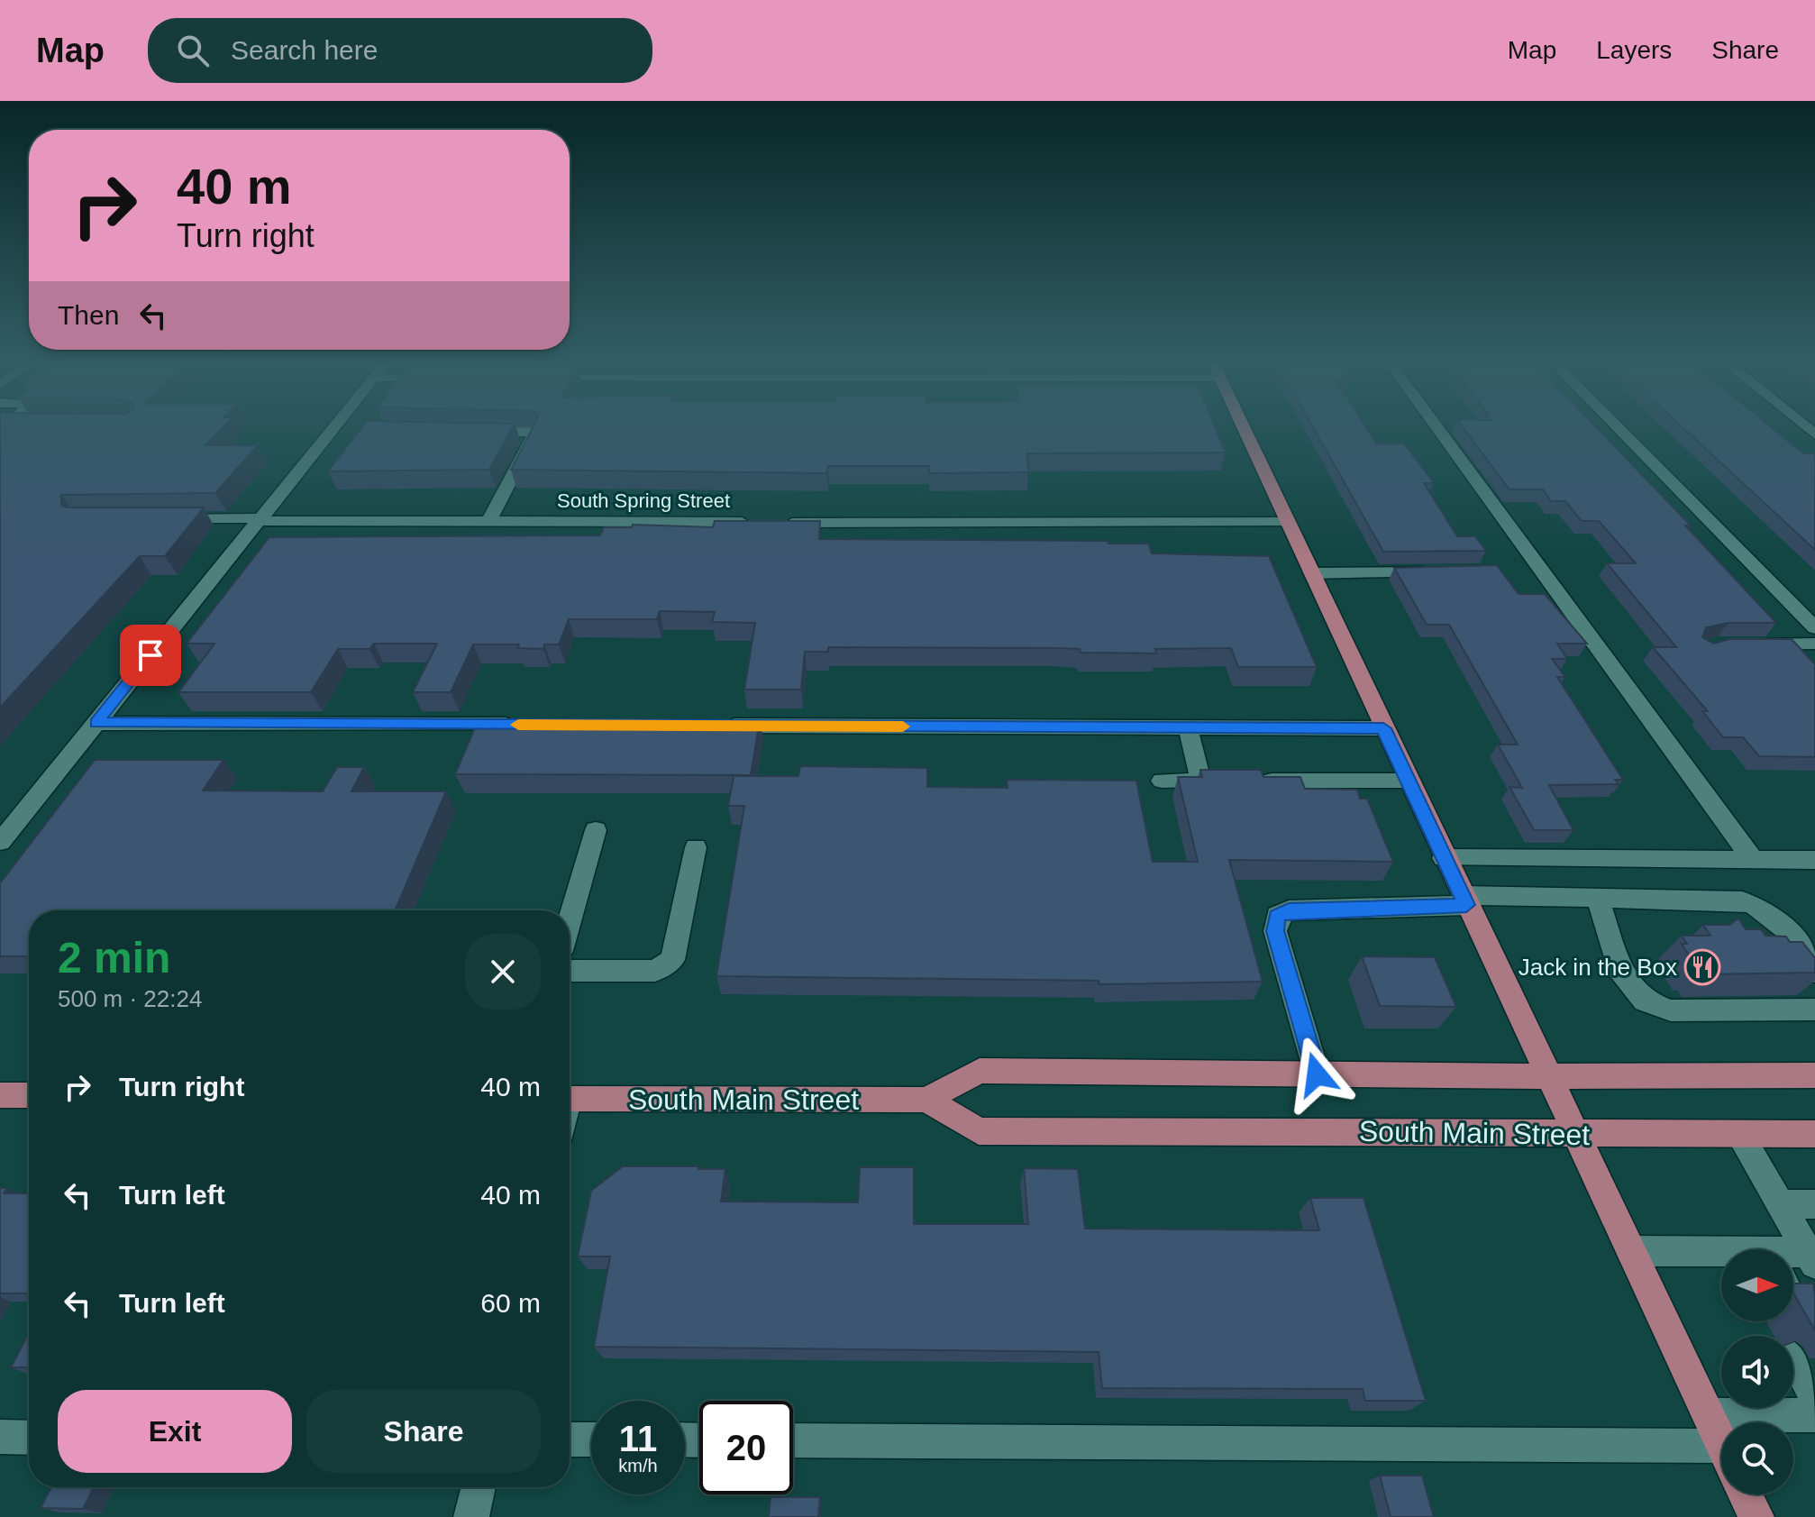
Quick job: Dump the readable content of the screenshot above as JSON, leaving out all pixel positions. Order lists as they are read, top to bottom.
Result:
{
  "streets": {
    "main road": ["South Main Street"],
    "street": ["South Spring Street"]
  },
  "places": {
    "restaurant": ["Jack in the Box"]
  },
  "north": "right",
  "page": {
    "header": "Map",
    "search": "Search here",
    "nav": ["Map", "Layers", "Share"],
    "turn": ["40 m", "Turn right"],
    "then": "Then",
    "heading": ["2 min", "500 m · 22:24"],
    "list": [
      {
        "name": "Turn right",
        "value": "40 m"
      },
      {
        "name": "Turn left",
        "value": "40 m"
      },
      {
        "name": "Turn left",
        "value": "60 m"
      }
    ],
    "buttons": ["Exit", "Share"],
    "speed": "11 km/h",
    "limit": "20"
  }
}
